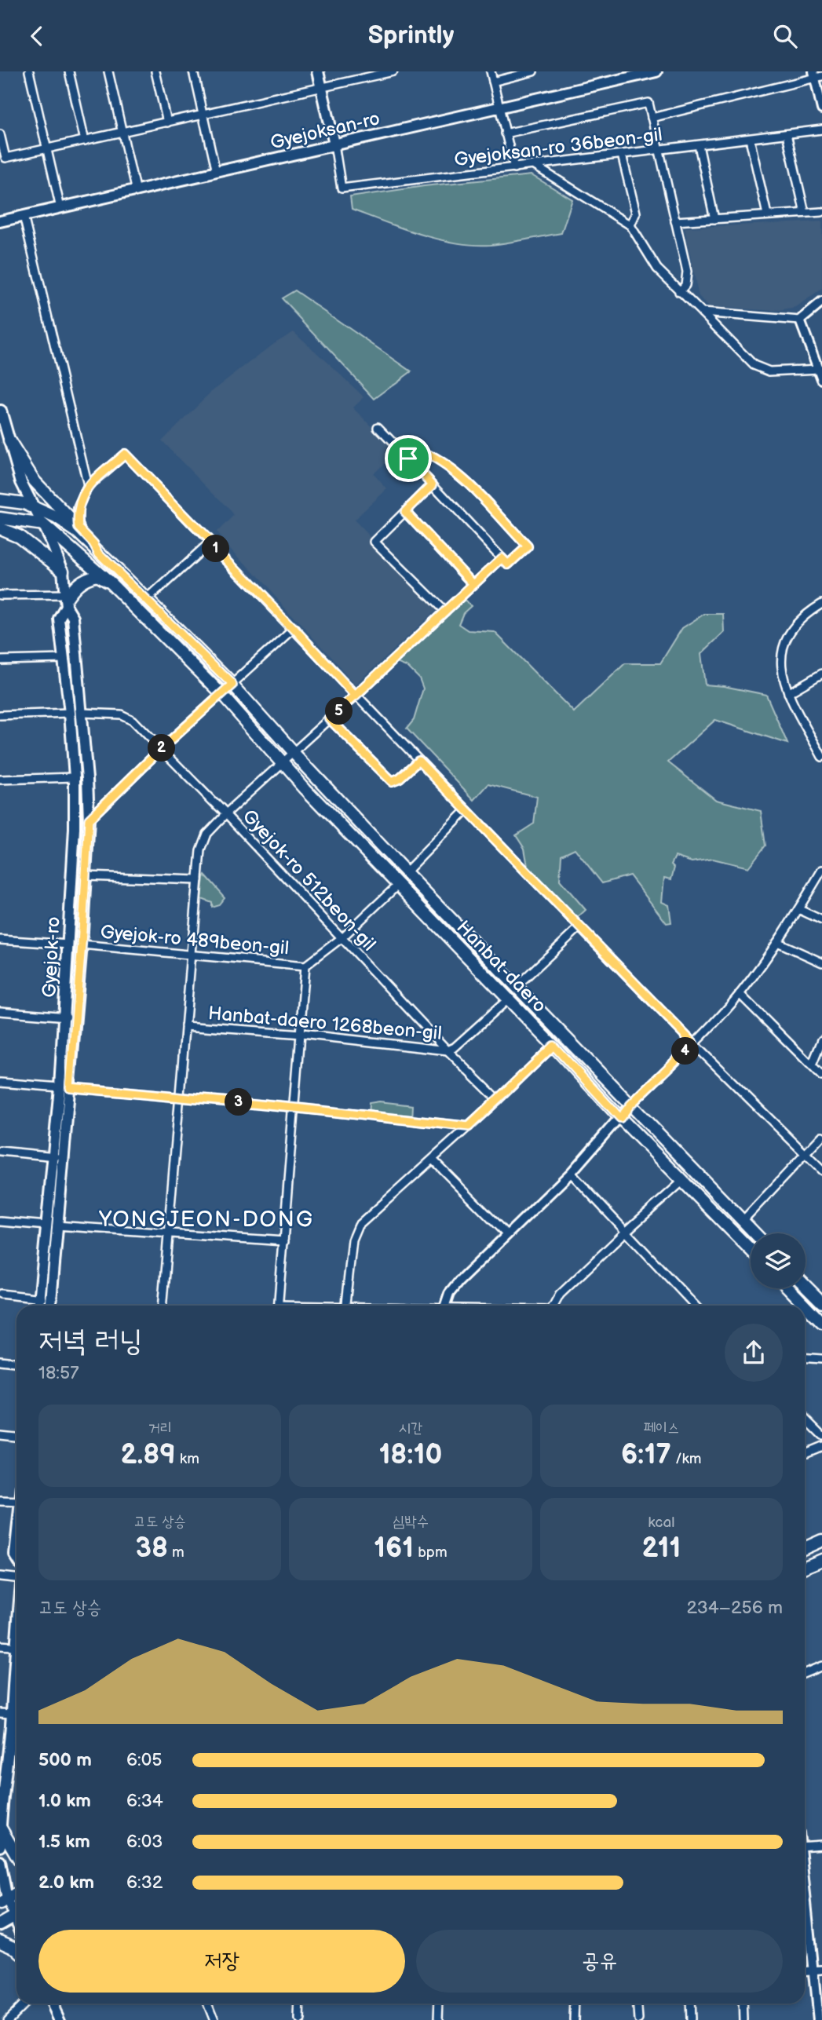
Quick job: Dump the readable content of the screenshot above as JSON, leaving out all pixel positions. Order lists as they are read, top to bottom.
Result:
{
  "streets": {
    "main road": ["Gyejoksan-ro", "Gyejok-ro", "Hanbat-daero"],
    "street": [
      "Gyejoksan-ro 36beon-gil",
      "Gyejok-ro 512beon-gil",
      "Gyejok-ro 489beon-gil",
      "Hanbat-daero 1268beon-gil"
    ]
  },
  "crossings": [
    ["Gyejoksan-ro", "Gyejoksan-ro 36beon-gil"],
    ["Gyejok-ro 512beon-gil", "Gyejok-ro"],
    ["Gyejok-ro 512beon-gil", "Hanbat-daero 1268beon-gil"],
    ["Gyejok-ro 489beon-gil", "Gyejok-ro"],
    ["Gyejok-ro", "Hanbat-daero"],
    ["Hanbat-daero", "Hanbat-daero 1268beon-gil"]
  ],
  "districts": ["YONGJEON-DONG"],
  "page": {
    "header": "Sprintly",
    "pins": [
      "1",
      "5",
      "2",
      "4",
      "3"
    ],
    "heading": ["저녁 러닝", "18:57"],
    "stats": [
      ["거리", "2.89 km"],
      ["시간", "18:10"],
      ["페이스", "6:17 /km"],
      ["고도 상승", "38 m"],
      ["심박수", "161 bpm"],
      ["kcal", "211"]
    ],
    "chart": ["고도 상승", "234–256 m"],
    "list": [
      {
        "name": "500 m",
        "note": "6:05"
      },
      {
        "name": "1.0 km",
        "note": "6:34"
      },
      {
        "name": "1.5 km",
        "note": "6:03"
      },
      {
        "name": "2.0 km",
        "note": "6:32"
      }
    ],
    "buttons": ["저장", "공유"]
  }
}
